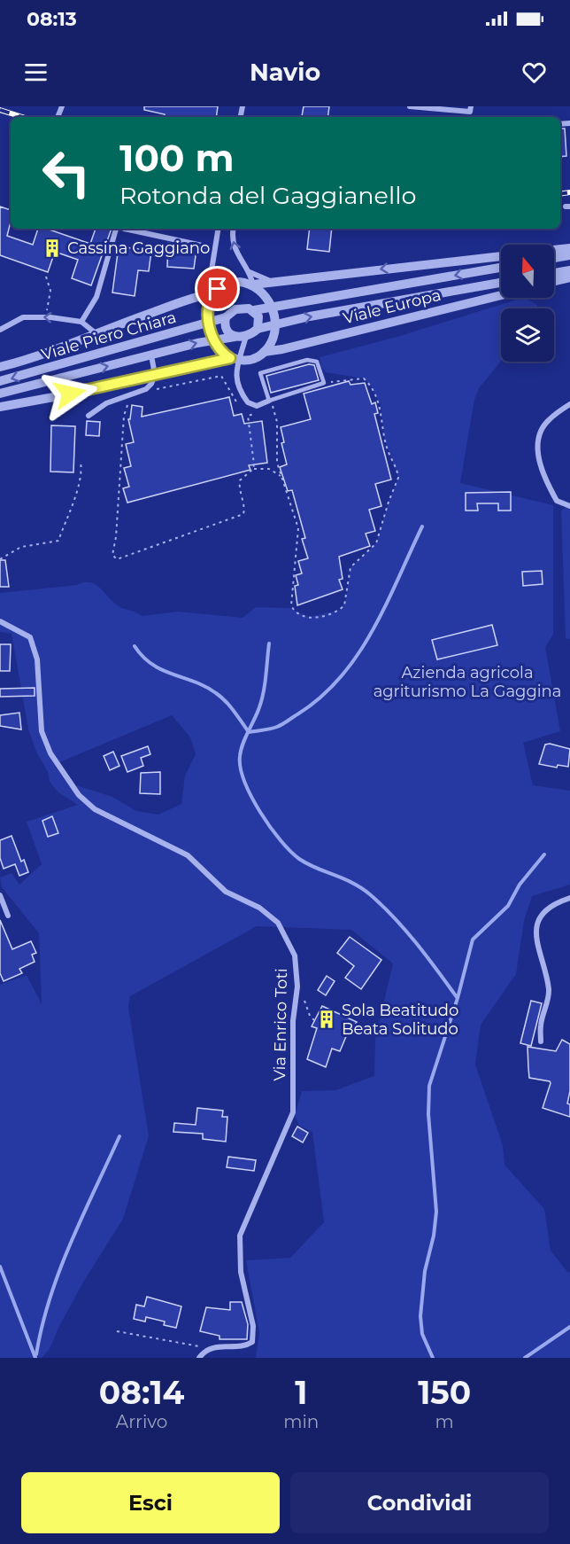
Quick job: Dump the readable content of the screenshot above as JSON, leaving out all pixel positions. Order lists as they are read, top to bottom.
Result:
{
  "streets": {
    "street": ["Viale Europa", "Viale Piero Chiara", "Via Enrico Toti"]
  },
  "crossings": [
    ["Viale Europa", "Viale Piero Chiara"]
  ],
  "parks": ["Azienda agricola agriturismo La Gaggina"],
  "places": {
    "building": ["Cassina Gaggiano", "Sola Beatitudo Beata Solitudo"]
  },
  "north": "top",
  "page": {
    "status": "08:13",
    "header": "Navio",
    "turn": ["100 m", "Rotonda del Gaggianello"],
    "eta": [
      "08:14",
      "Arrivo",
      "1",
      "min",
      "150",
      "m"
    ],
    "buttons": ["Esci", "Condividi"]
  }
}
